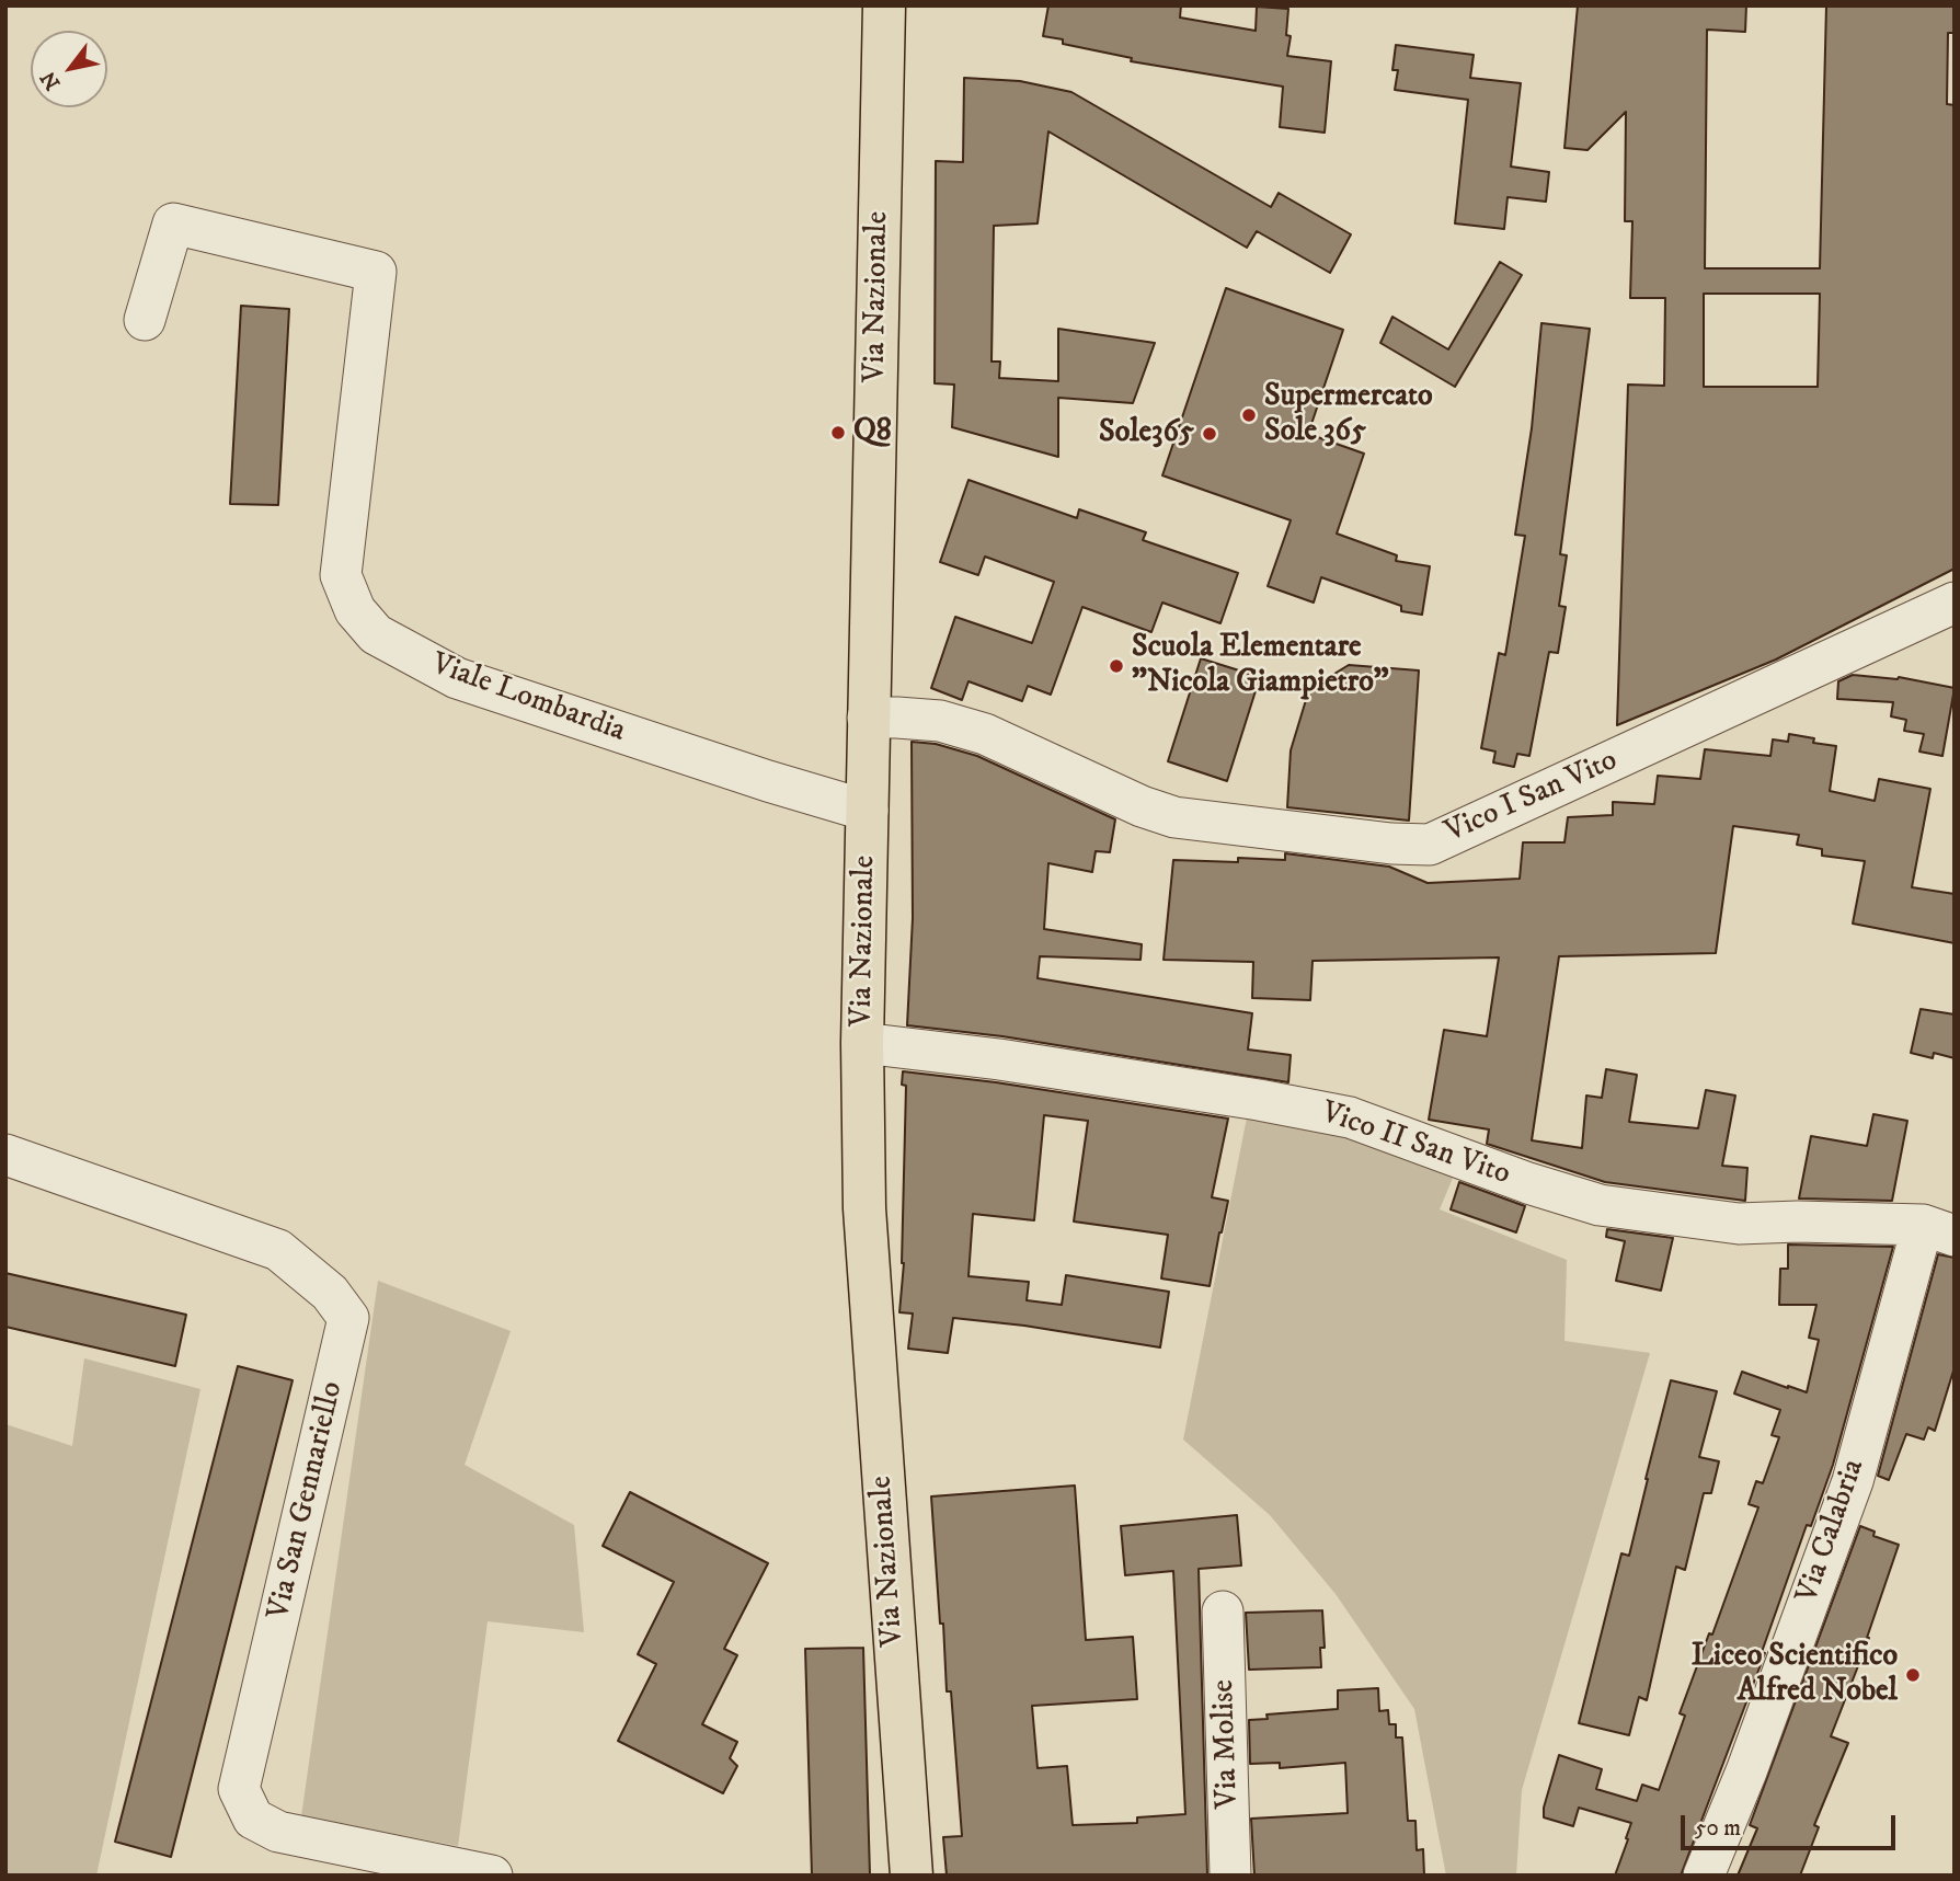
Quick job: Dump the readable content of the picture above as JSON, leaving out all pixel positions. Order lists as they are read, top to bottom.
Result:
{
  "streets": {
    "main road": ["Via Nazionale"],
    "street": [
      "Viale Lombardia",
      "Vico I San Vito",
      "Vico II San Vito",
      "Via San Gennariello",
      "Via Calabria",
      "Via Molise"
    ]
  },
  "crossings": [
    ["Via Nazionale", "Viale Lombardia"],
    ["Via Nazionale", "Vico I San Vito"],
    ["Via Nazionale", "Vico II San Vito"],
    ["Vico II San Vito", "Via Calabria"]
  ],
  "places": [
    "Supermercato Sole 365",
    "Q8",
    "Sole365",
    "Scuola Elementare \"Nicola Giampietro\"",
    "Liceo Scientifico Alfred Nobel"
  ],
  "scale_bar": "50 m",
  "north": "bottom left"
}
